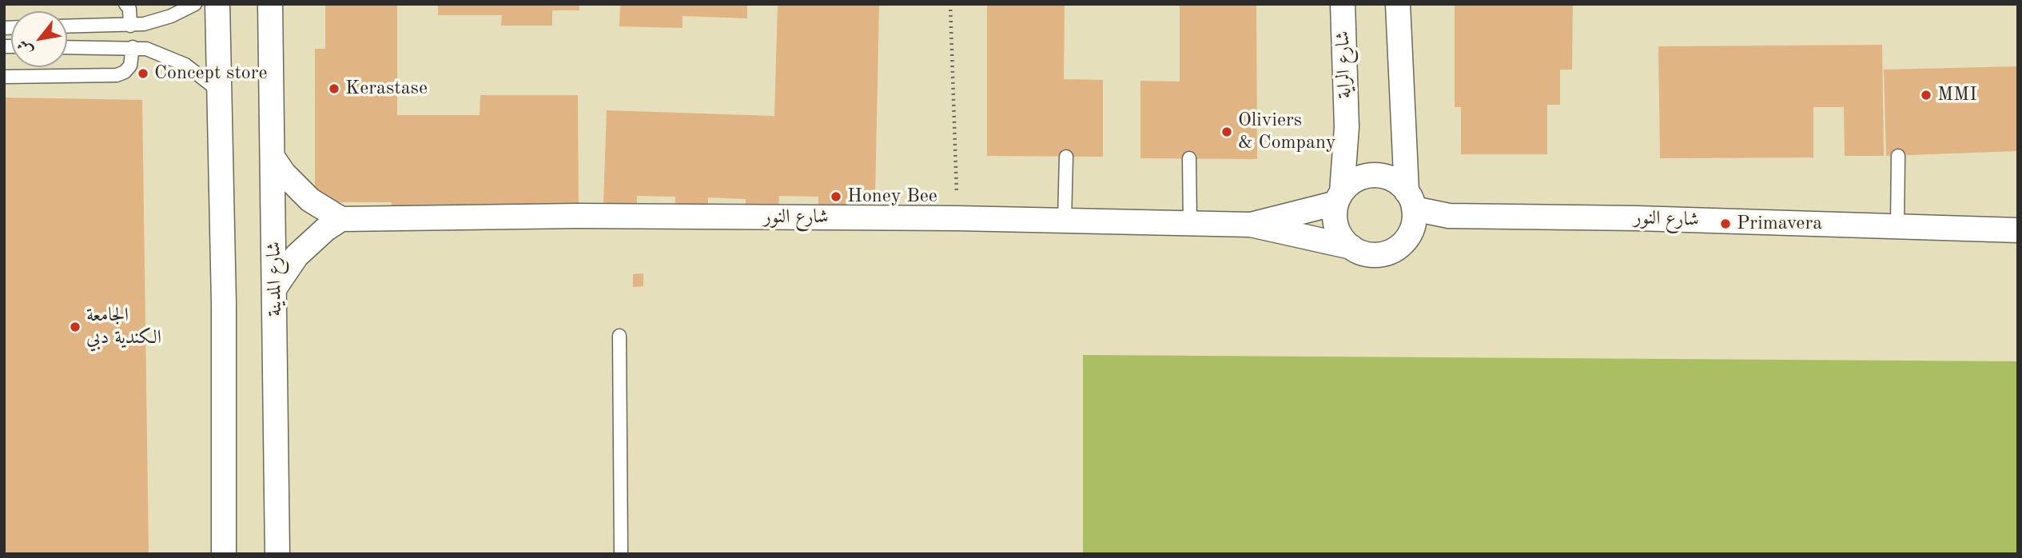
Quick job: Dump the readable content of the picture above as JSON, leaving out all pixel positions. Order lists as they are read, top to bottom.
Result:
{
  "streets": {
    "street": ["شارع الراية", "شارع النور", "شارع المدينة"]
  },
  "crossings": [
    ["شارع الراية", "شارع النور"]
  ],
  "places": [
    "Concept store",
    "Kerastase",
    "MMI",
    "Oliviers & Company",
    "Honey Bee",
    "Primavera",
    "الجامعة الكندية دبي"
  ],
  "north": "bottom left"
}
